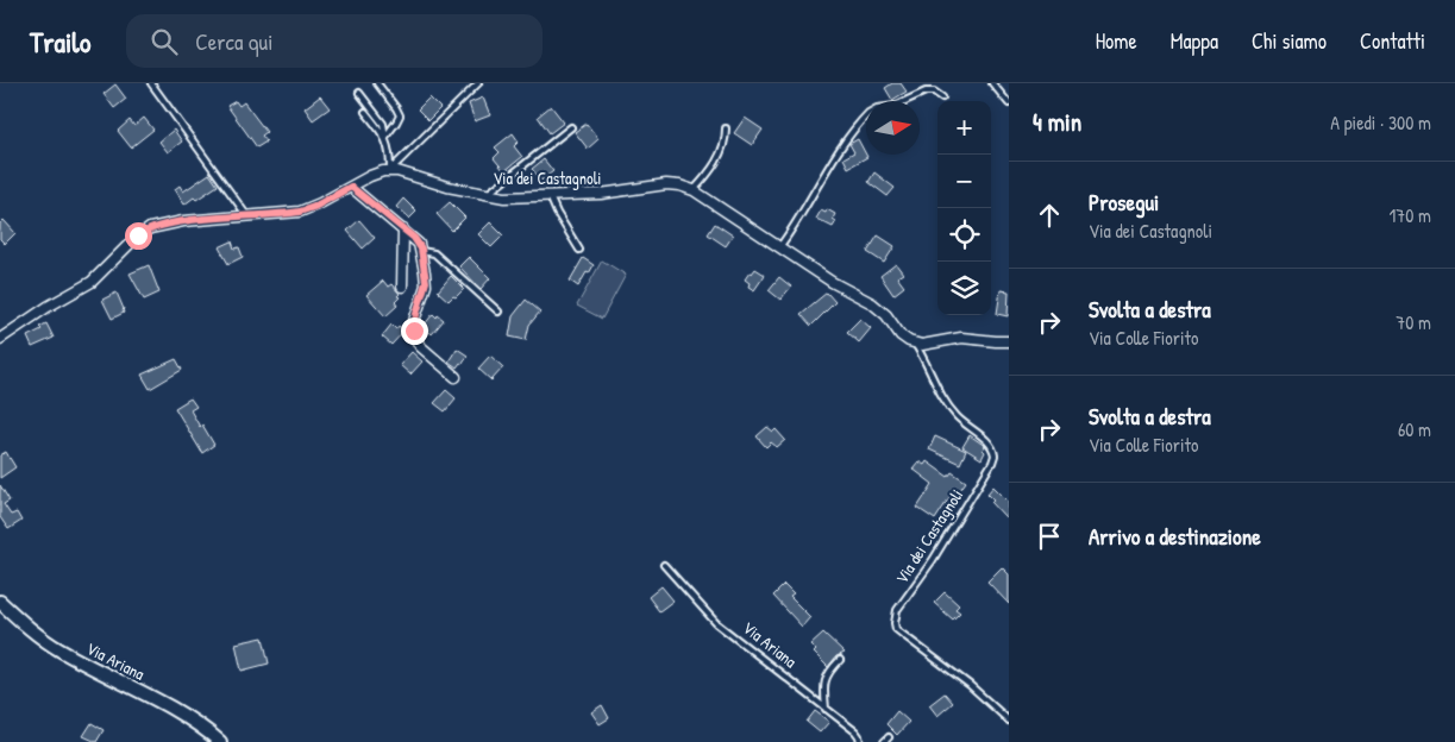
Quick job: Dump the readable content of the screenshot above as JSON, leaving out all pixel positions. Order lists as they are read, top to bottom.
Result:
{
  "streets": {
    "main road": ["Via Ariana"],
    "street": ["Via dei Castagnoli"]
  },
  "north": "right",
  "page": {
    "header": "Trailo",
    "search": "Cerca qui",
    "nav": [
      "Home",
      "Mappa",
      "Chi siamo",
      "Contatti"
    ],
    "heading": ["4 min", "A piedi · 300 m"],
    "map_buttons": ["+", "−"],
    "list": [
      ["Prosegui", "Via dei Castagnoli", "170 m"],
      ["Svolta a destra", "Via Colle Fiorito", "70 m"],
      ["Svolta a destra", "Via Colle Fiorito", "60 m"],
      "Arrivo a destinazione"
    ]
  }
}
